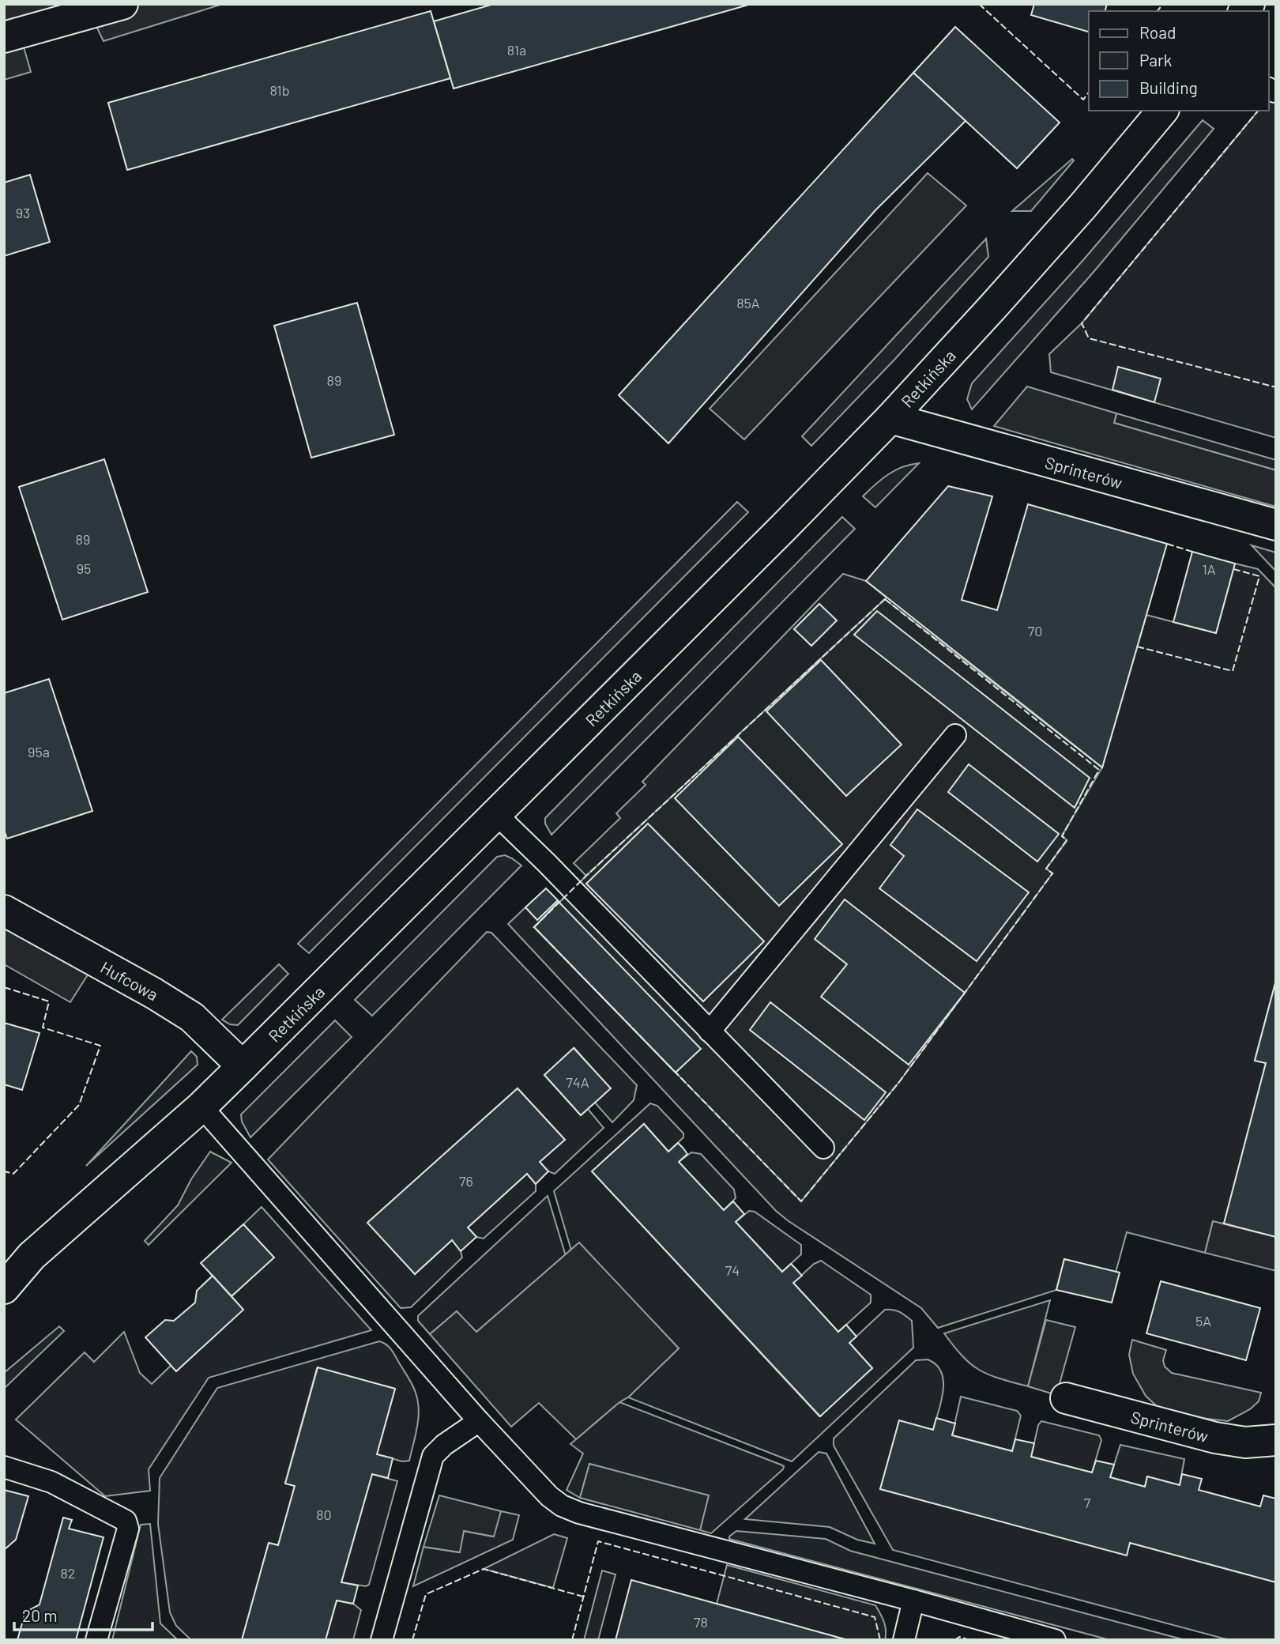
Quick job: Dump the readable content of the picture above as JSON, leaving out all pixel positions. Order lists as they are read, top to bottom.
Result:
{
  "streets": {
    "street": ["Retkińska", "Sprinterów", "Hufcowa"]
  },
  "crossings": [
    ["Retkińska", "Sprinterów"],
    ["Retkińska", "Hufcowa"]
  ],
  "house_numbers": [
    "81a",
    "81b",
    "93",
    "85A",
    "89",
    "89",
    "95",
    "1A",
    "70",
    "95a",
    "74A",
    "76",
    "74",
    "5A",
    "7",
    "80",
    "82",
    "78"
  ],
  "legend": ["Road", "Park", "Building"],
  "scale_bar": "20 m"
}
